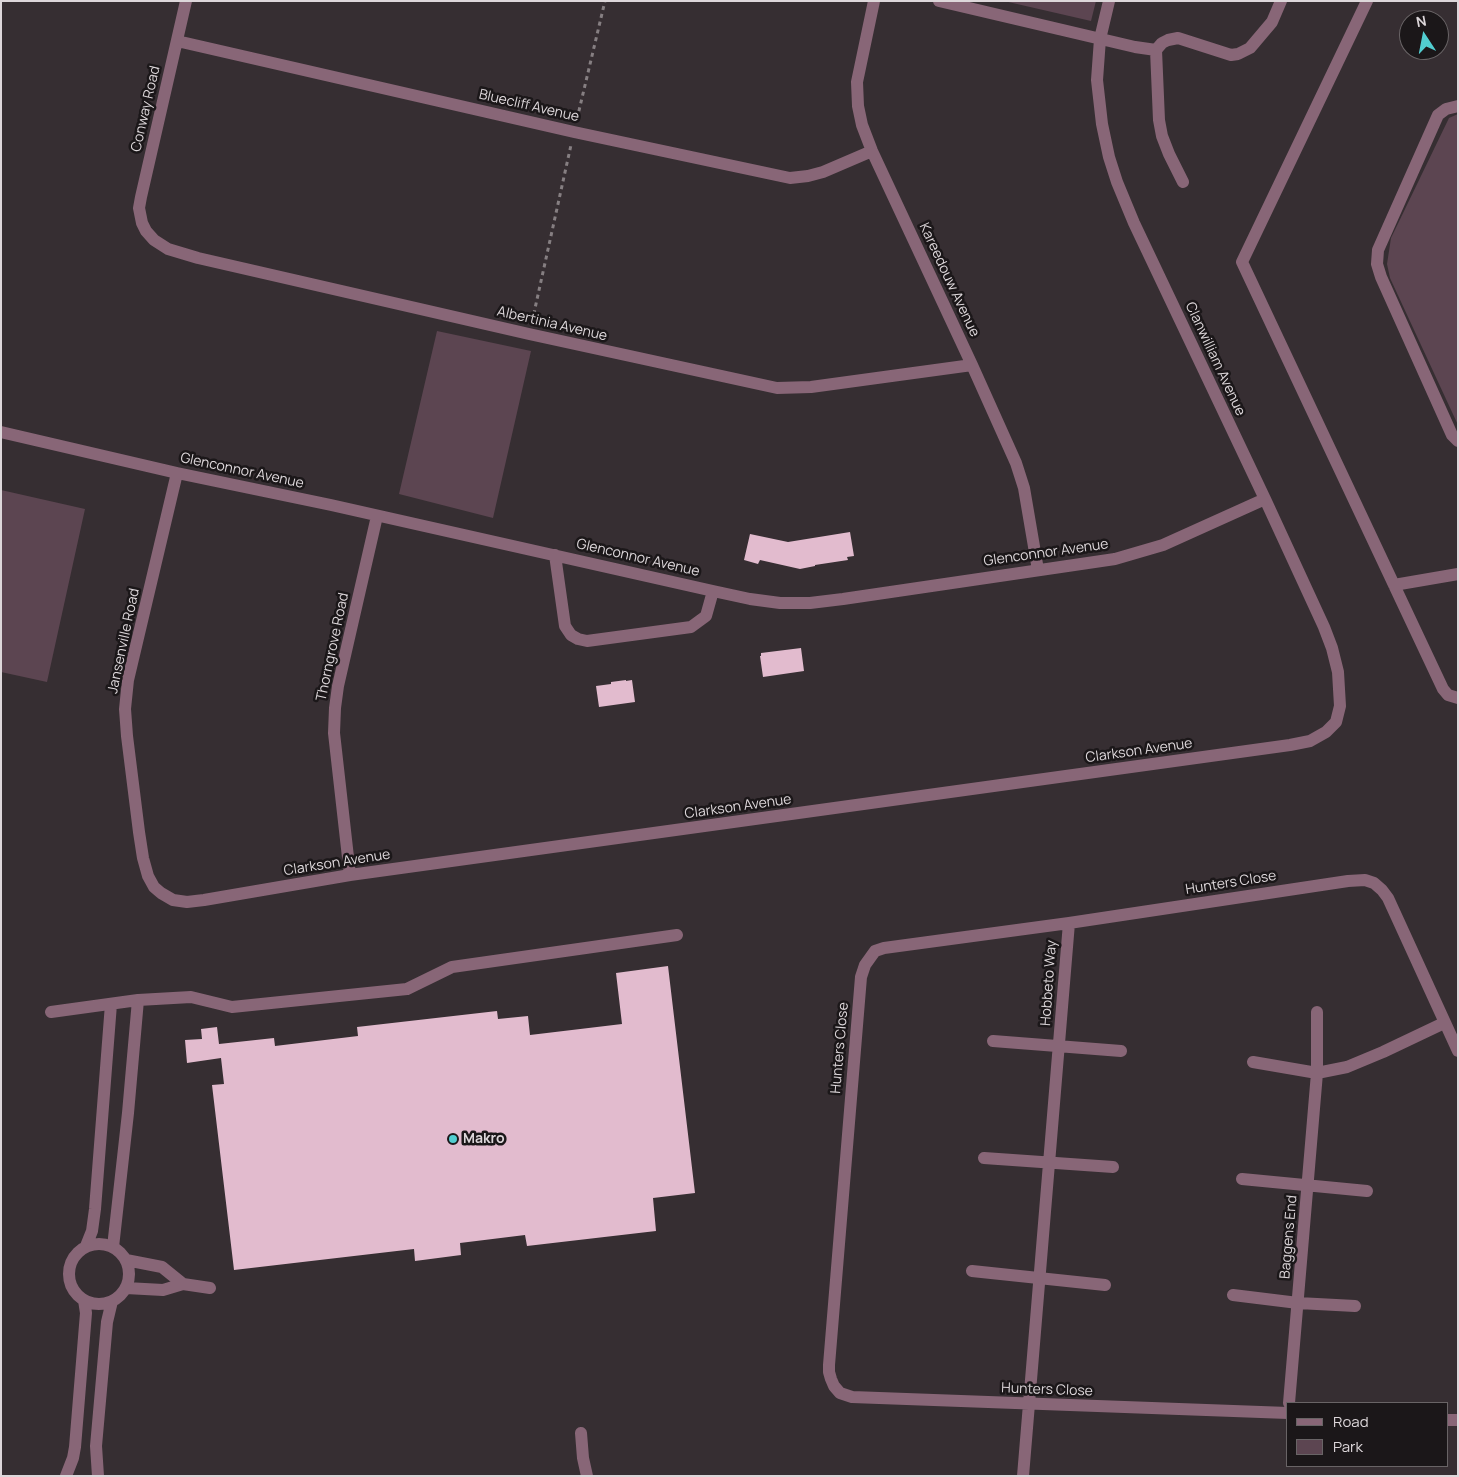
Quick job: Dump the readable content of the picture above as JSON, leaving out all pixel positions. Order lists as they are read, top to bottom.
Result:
{
  "streets": {
    "street": [
      "Bluecliff Avenue",
      "Conway Road",
      "Kareedouw Avenue",
      "Albertinia Avenue",
      "Clanwilliam Avenue",
      "Glenconnor Avenue",
      "Jansenville Road",
      "Thorngrove Road",
      "Clarkson Avenue",
      "Hunters Close",
      "Hobbeto Way",
      "Baggens End"
    ]
  },
  "crossings": [
    ["Bluecliff Avenue", "Conway Road"],
    ["Bluecliff Avenue", "Kareedouw Avenue"],
    ["Conway Road", "Albertinia Avenue"],
    ["Kareedouw Avenue", "Albertinia Avenue"],
    ["Kareedouw Avenue", "Glenconnor Avenue"],
    ["Clanwilliam Avenue", "Glenconnor Avenue"],
    ["Clanwilliam Avenue", "Clarkson Avenue"],
    ["Glenconnor Avenue", "Jansenville Road"],
    ["Glenconnor Avenue", "Thorngrove Road"],
    ["Jansenville Road", "Clarkson Avenue"],
    ["Thorngrove Road", "Clarkson Avenue"],
    ["Hunters Close", "Hobbeto Way"]
  ],
  "places": ["Makro"],
  "legend": ["Road", "Park"],
  "north": "top"
}
